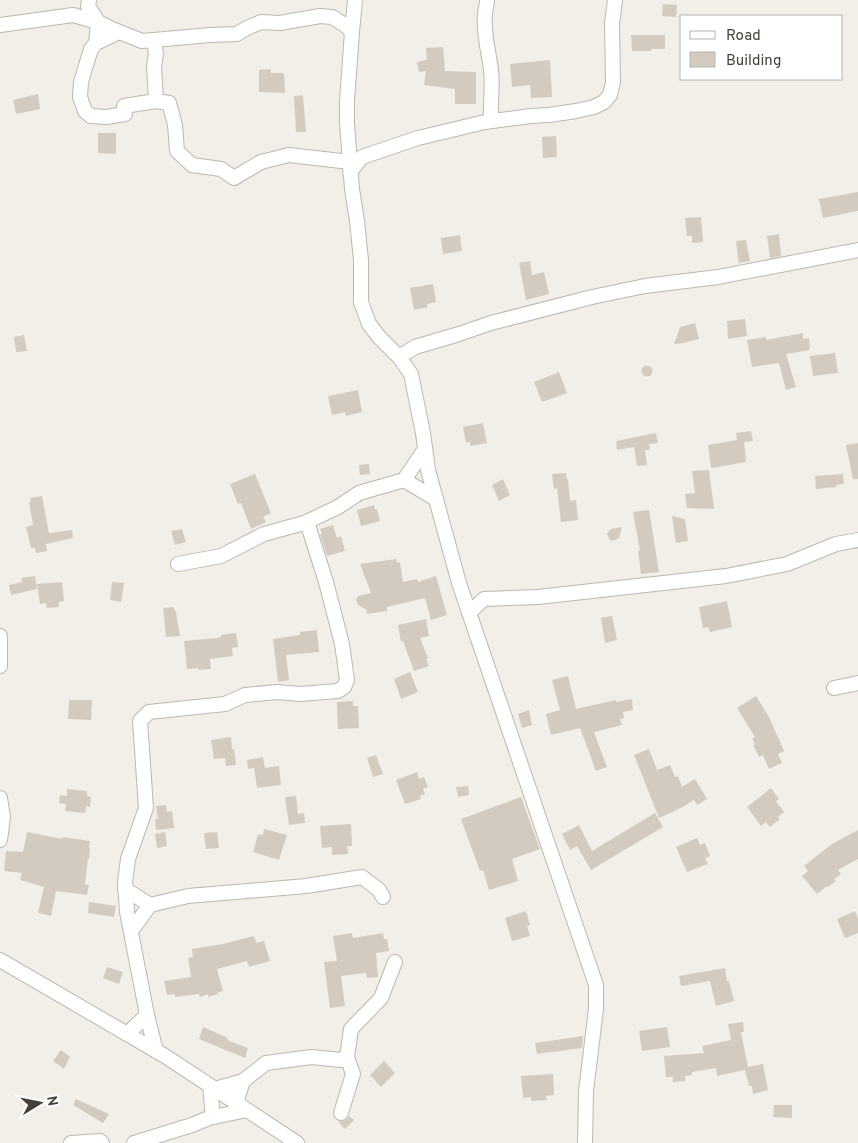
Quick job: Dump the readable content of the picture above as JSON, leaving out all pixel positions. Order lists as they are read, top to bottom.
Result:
{
  "legend": ["Road", "Building"],
  "north": "right"
}
